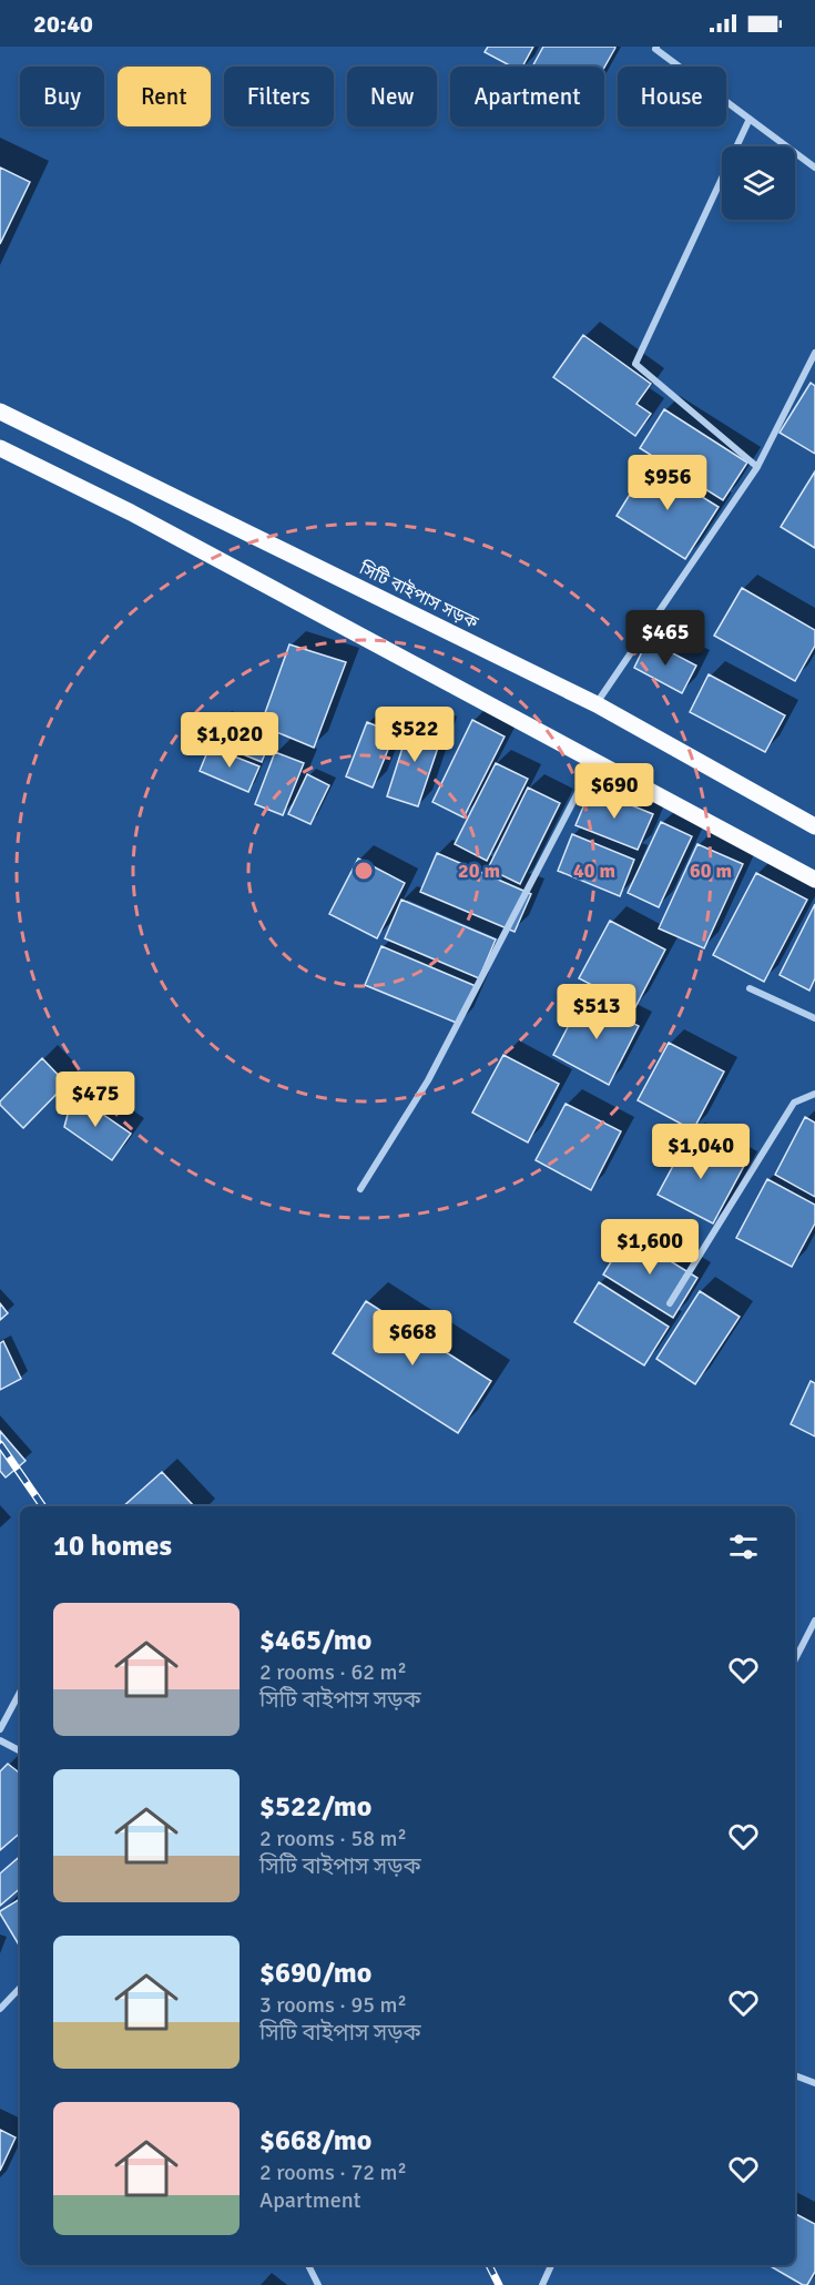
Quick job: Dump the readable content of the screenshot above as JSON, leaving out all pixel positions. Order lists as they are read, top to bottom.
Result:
{
  "streets": {
    "main road": ["সিটি বাইপাস সড়ক"]
  },
  "page": {
    "status": "20:40",
    "chip": [
      "Buy",
      "Rent",
      "Filters",
      "New",
      "Apartment",
      "House"
    ],
    "price": [
      "$956",
      "$465",
      "$522",
      "$1,020",
      "$690",
      "$513",
      "$475",
      "$1,040",
      "$1,600",
      "$668"
    ],
    "heading": "10 homes",
    "list": [
      {
        "name": "$465/mo",
        "note": "2 rooms · 62 m² · সিটি বাইপাস সড়ক"
      },
      {
        "name": "$522/mo",
        "note": "2 rooms · 58 m² · সিটি বাইপাস সড়ক"
      },
      {
        "name": "$690/mo",
        "note": "3 rooms · 95 m² · সিটি বাইপাস সড়ক"
      },
      {
        "name": "$668/mo",
        "note": "2 rooms · 72 m² · Apartment"
      }
    ]
  },
  "rings": ["20 m", "40 m", "60 m"]
}
